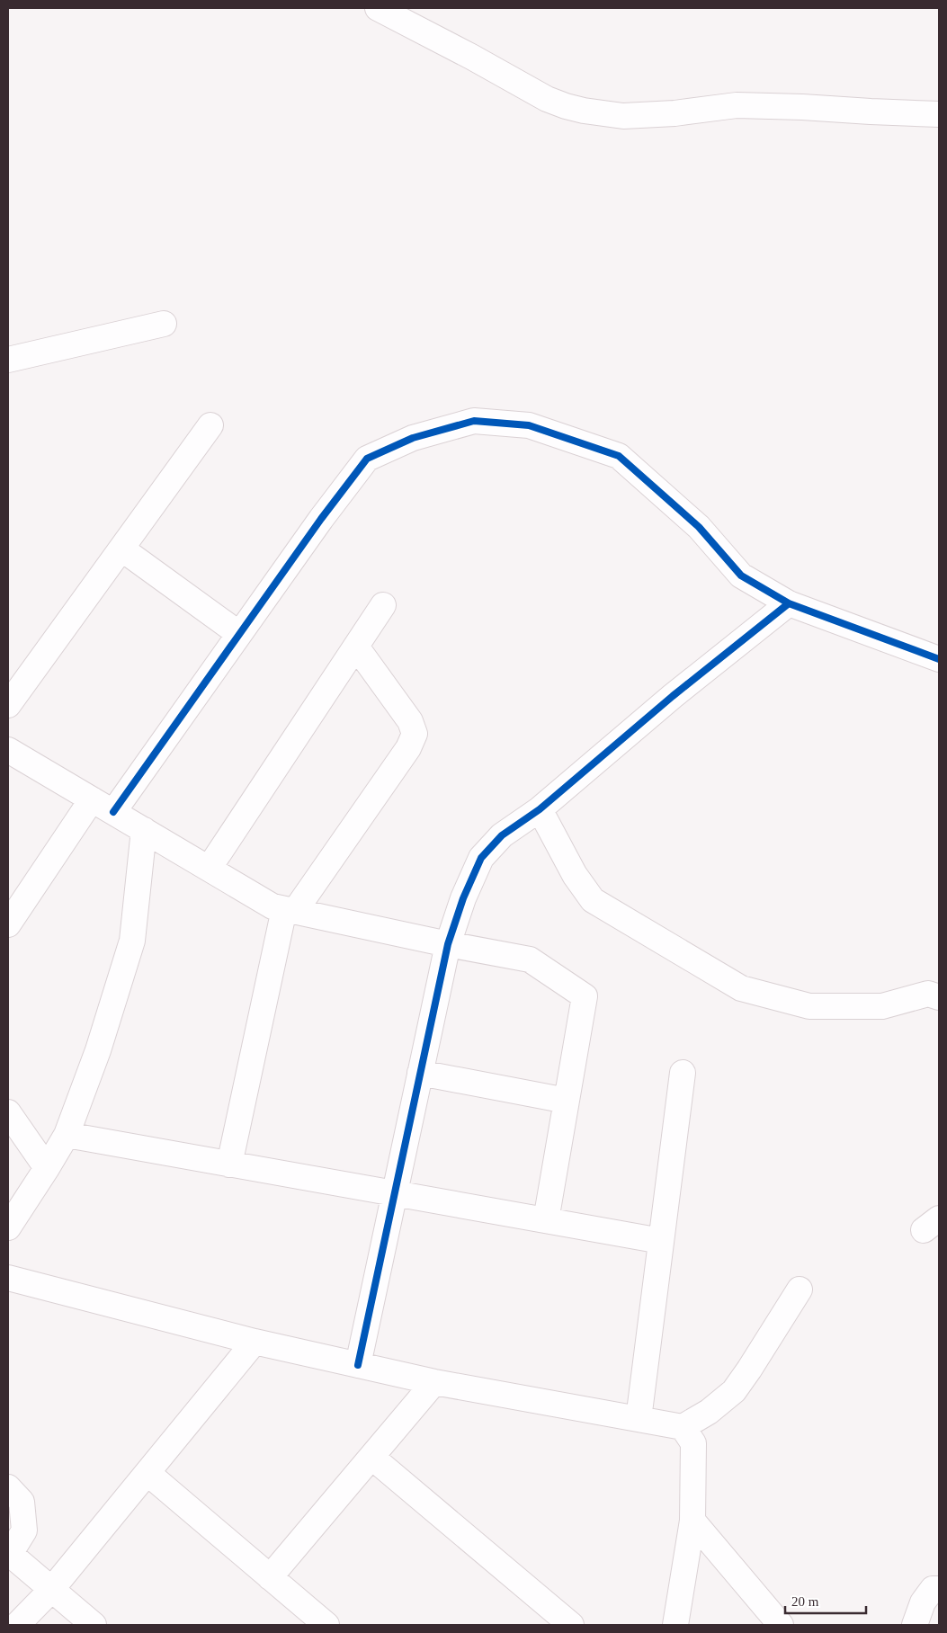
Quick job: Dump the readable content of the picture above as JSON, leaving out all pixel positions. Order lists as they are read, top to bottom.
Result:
{
  "scale_bar": "20 m"
}
